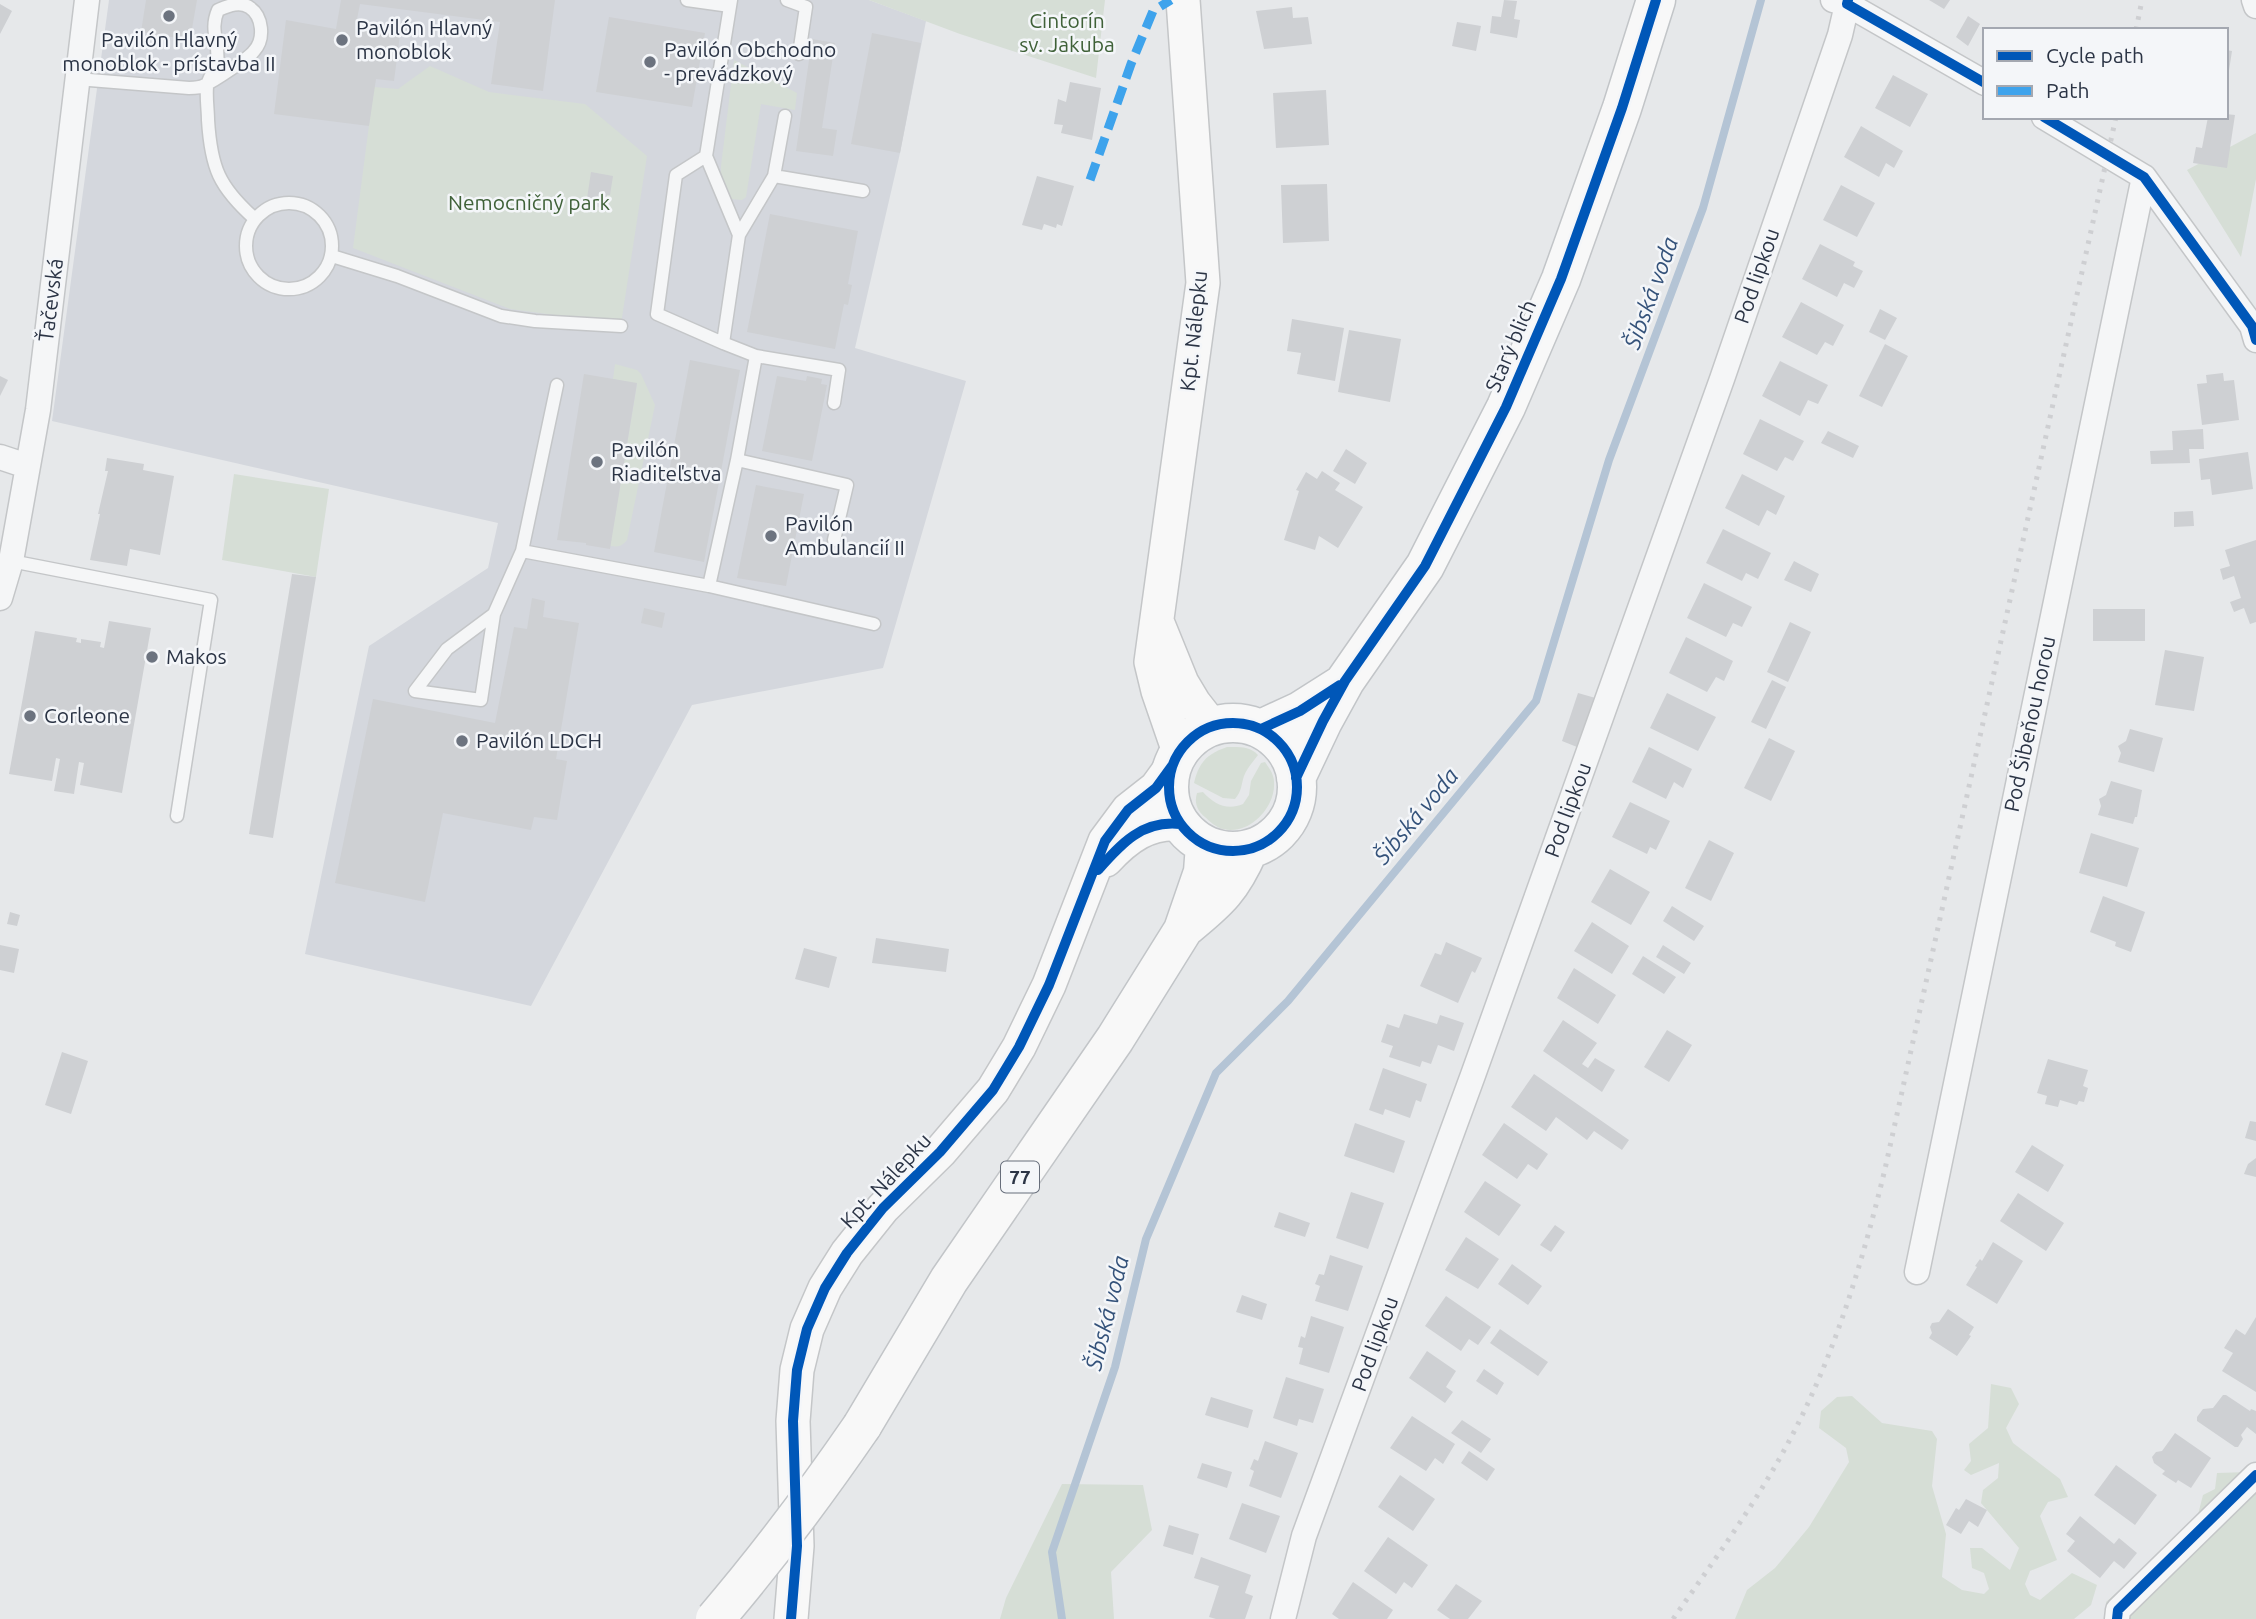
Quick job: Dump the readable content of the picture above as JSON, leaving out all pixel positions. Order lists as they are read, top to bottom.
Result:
{
  "streets": {
    "main road": ["Kpt. Nálepku", "Starý blich", "77"],
    "street": ["Pod lipkou", "Ťačevská", "Pod Šibeňou horou"]
  },
  "crossings": [
    ["Kpt. Nálepku", "Starý blich"],
    ["Kpt. Nálepku", "77"],
    ["Starý blich", "77"]
  ],
  "water": ["Šibská voda"],
  "parks": ["Cintorín sv. Jakuba", "Nemocničný park"],
  "places": [
    "Pavilón Hlavný monoblok - prístavba II",
    "Pavilón Hlavný monoblok",
    "Pavilón Obchodno - prevádzkový",
    "Pavilón Riaditeľstva",
    "Pavilón Ambulancií II",
    "Makos",
    "Corleone",
    "Pavilón LDCH"
  ],
  "legend": ["Cycle path", "Path"]
}
